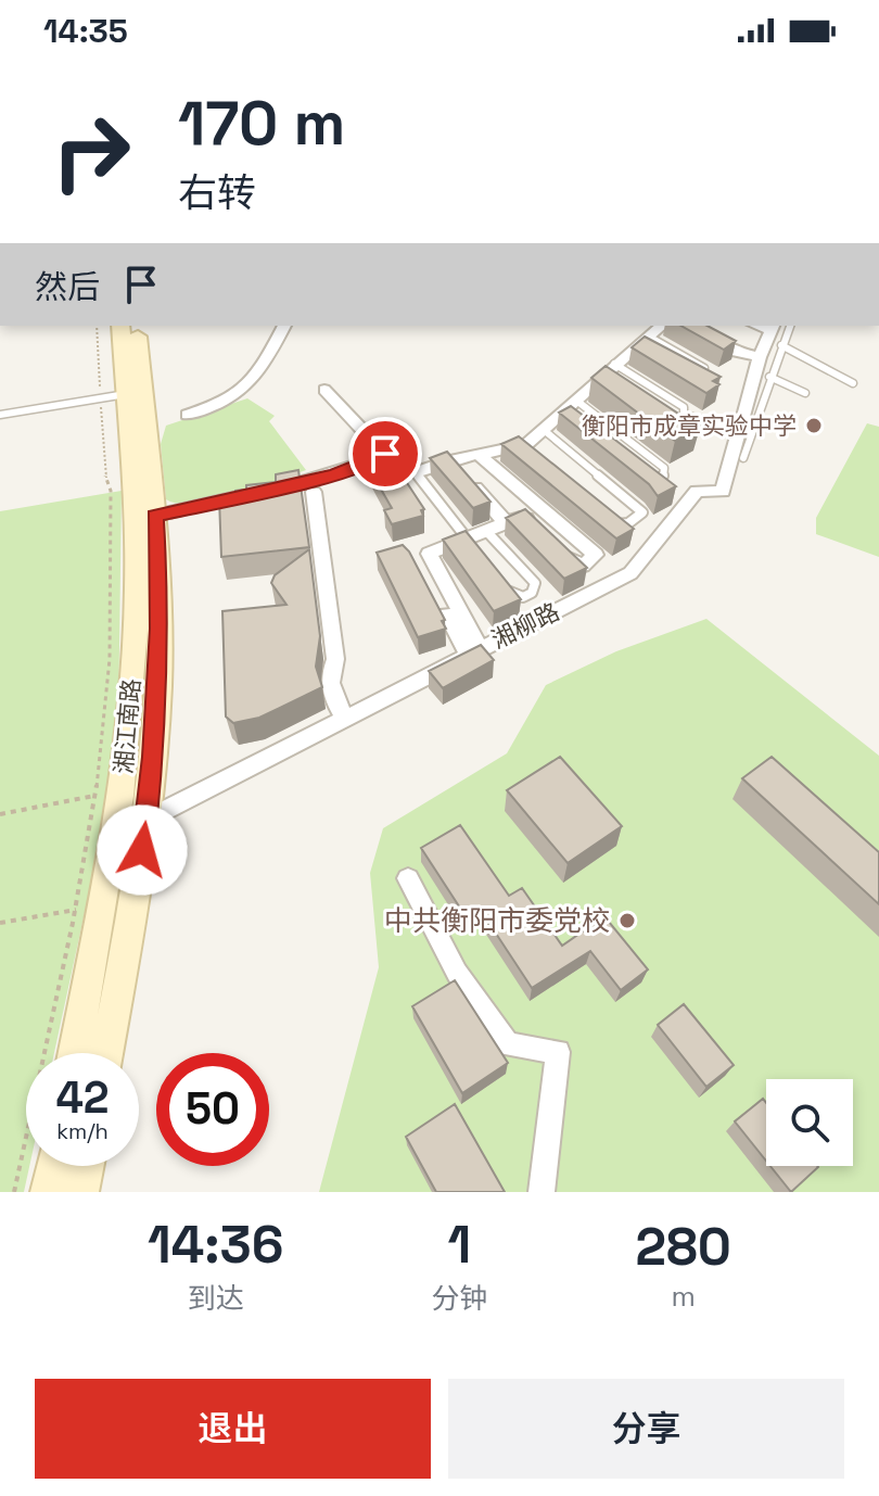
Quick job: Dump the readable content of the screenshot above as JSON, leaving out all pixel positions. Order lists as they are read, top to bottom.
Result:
{
  "streets": {
    "main road": ["湘江南路"],
    "street": ["湘柳路"]
  },
  "crossings": [
    ["湘柳路", "湘江南路"]
  ],
  "places": ["衡阳市成章实验中学", "中共衡阳市委党校"],
  "page": {
    "status": "14:35",
    "turn": ["170 m", "右转"],
    "then": "然后",
    "speed": "42 km/h",
    "limit": "50",
    "eta": [
      "14:36",
      "到达",
      "1",
      "分钟",
      "280",
      "m"
    ],
    "buttons": ["退出", "分享"]
  }
}
